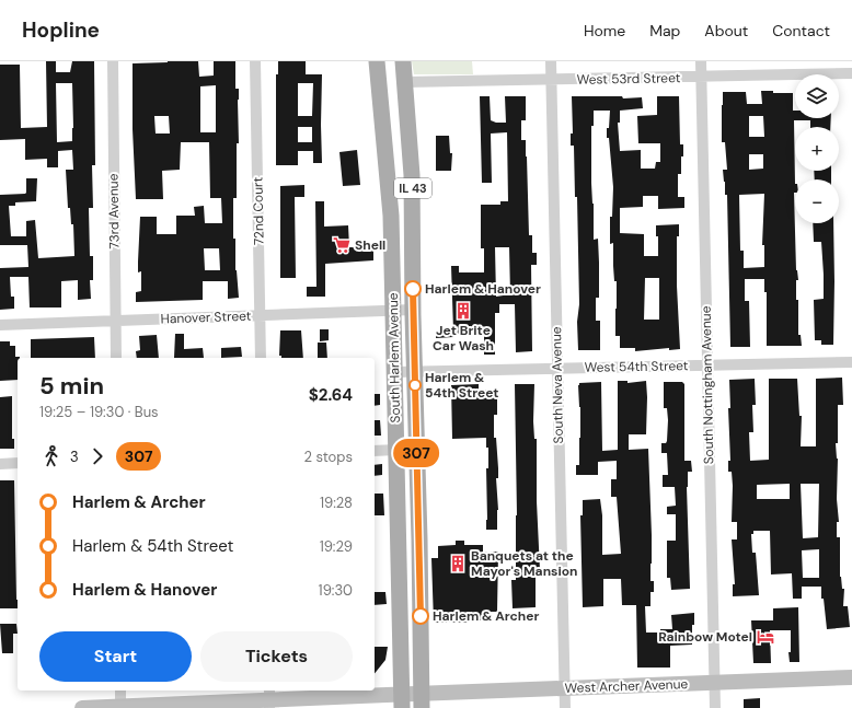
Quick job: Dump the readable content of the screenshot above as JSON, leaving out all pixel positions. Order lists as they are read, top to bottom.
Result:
{
  "streets": {
    "main road": ["IL 43", "South Harlem Avenue", "West Archer Avenue"],
    "street": [
      "West 53rd Street",
      "73rd Avenue",
      "72nd Court",
      "Hanover Street",
      "West 54th Street",
      "South Neva Avenue",
      "South Nottingham Avenue"
    ]
  },
  "crossings": [
    ["West 53rd Street", "South Harlem Avenue"],
    ["West 53rd Street", "South Neva Avenue"],
    ["West 53rd Street", "South Nottingham Avenue"],
    ["73rd Avenue", "Hanover Street"],
    ["72nd Court", "Hanover Street"],
    ["Hanover Street", "South Harlem Avenue"],
    ["South Harlem Avenue", "West 54th Street"],
    ["South Harlem Avenue", "West Archer Avenue"],
    ["West 54th Street", "South Neva Avenue"],
    ["West 54th Street", "South Nottingham Avenue"],
    ["South Neva Avenue", "West Archer Avenue"],
    ["South Nottingham Avenue", "West Archer Avenue"]
  ],
  "places": {
    "supermarket": ["Shell"],
    "other": ["Harlem & Hanover", "Harlem & 54th Street", "Harlem & Archer"],
    "building": ["Jet Brite Car Wash", "Banquets at the Mayor's Mansion"],
    "hotel": ["Rainbow Motel"]
  },
  "lines": ["bus line 307"],
  "page": {
    "header": "Hopline",
    "nav": [
      "Home",
      "Map",
      "About",
      "Contact"
    ],
    "on_map": "307",
    "map_buttons": ["+", "−"],
    "heading": ["5 min", "19:25 – 19:30 · Bus", "$2.64"],
    "legs": ["3", "307", "2 stops"],
    "list": [
      {
        "name": "Harlem & Archer",
        "value": "19:28"
      },
      {
        "name": "Harlem & 54th Street",
        "value": "19:29"
      },
      {
        "name": "Harlem & Hanover",
        "value": "19:30"
      }
    ],
    "buttons": ["Start", "Tickets"]
  }
}
